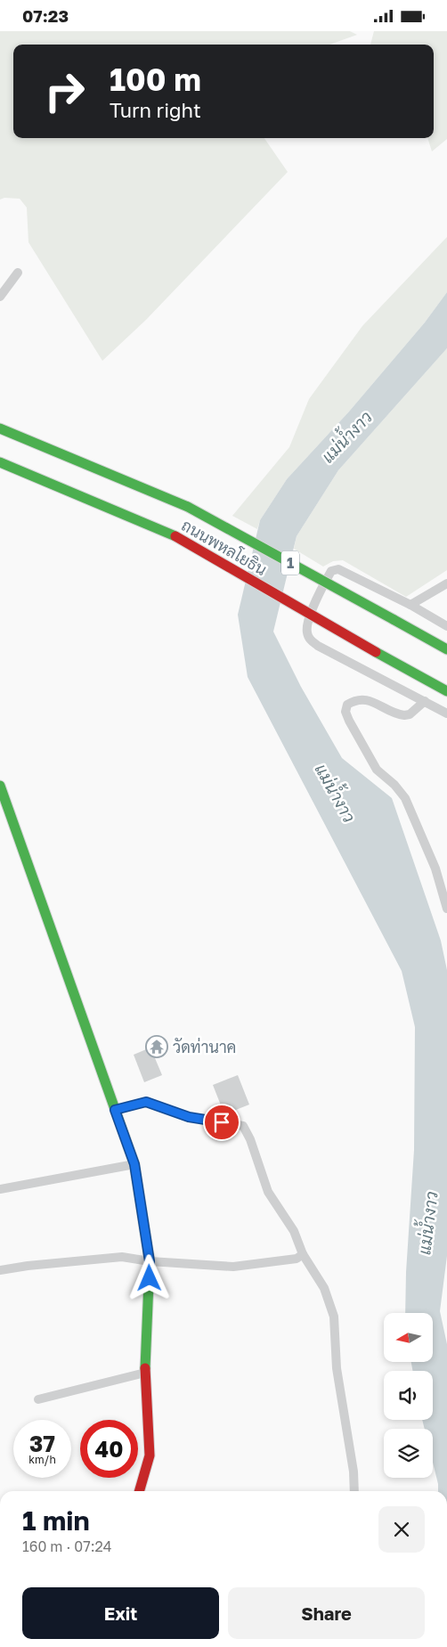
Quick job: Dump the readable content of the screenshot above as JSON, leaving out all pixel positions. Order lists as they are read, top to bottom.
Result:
{
  "streets": {
    "main road": ["ถนนพหลโยธิน", "1"]
  },
  "water": ["แม่น้ำงาว"],
  "places": {
    "temple": ["วัดท่านาค"]
  },
  "north": "left",
  "page": {
    "status": "07:23",
    "turn": ["100 m", "Turn right"],
    "speed": "37 km/h",
    "limit": "40",
    "heading": ["1 min", "160 m · 07:24"],
    "buttons": ["Exit", "Share"]
  }
}
